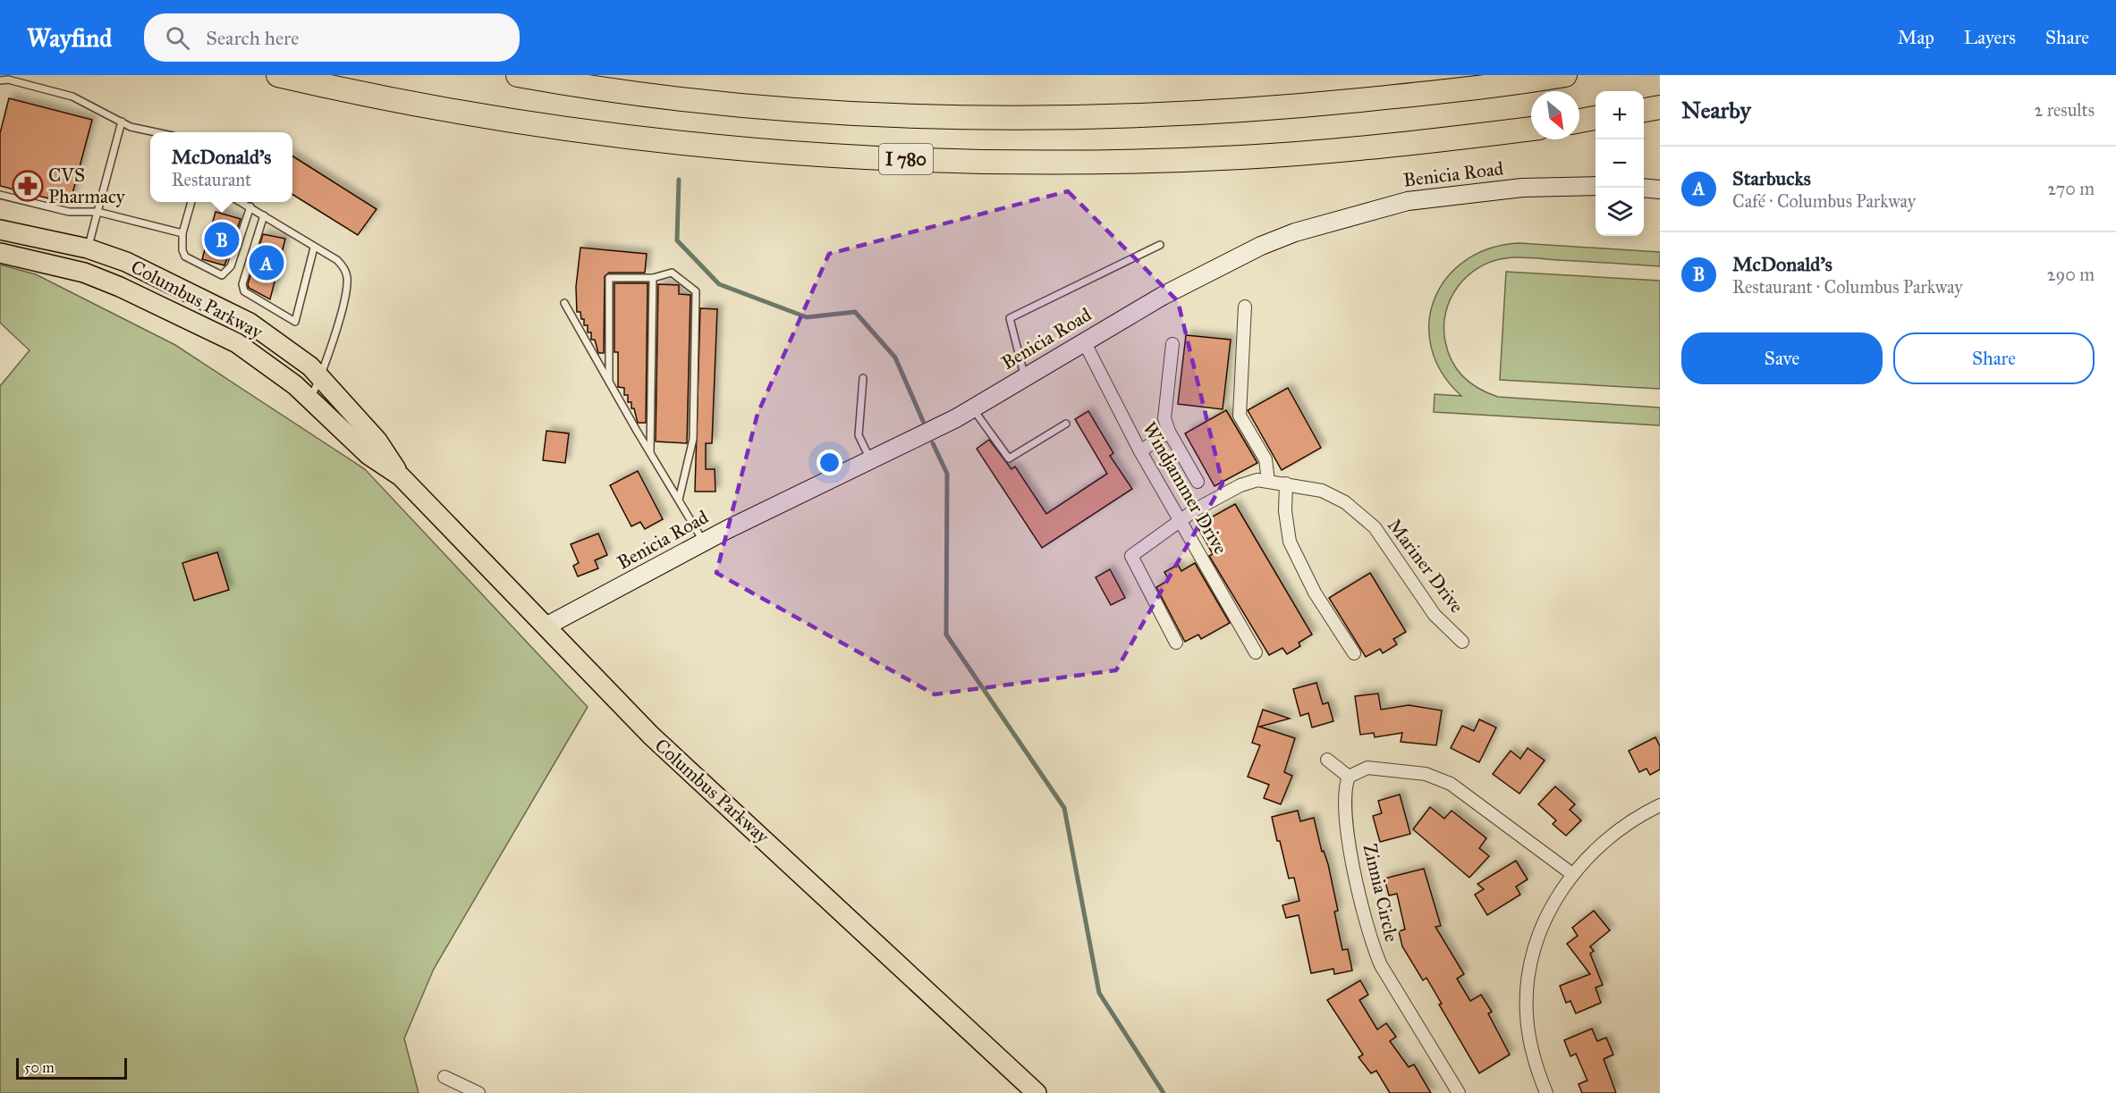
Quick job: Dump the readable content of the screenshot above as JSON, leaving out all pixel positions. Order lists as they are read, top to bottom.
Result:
{
  "streets": {
    "highway": ["I 780"],
    "main road": ["Benicia Road", "Columbus Parkway"],
    "street": ["Windjammer Drive", "Mariner Drive", "Zinnia Circle"]
  },
  "crossings": [
    ["Benicia Road", "Columbus Parkway"],
    ["Benicia Road", "Windjammer Drive"],
    ["Windjammer Drive", "Mariner Drive"]
  ],
  "places": {
    "pharmacy": ["CVS Pharmacy"]
  },
  "scale_bar": "50 m",
  "north": "bottom right",
  "page": {
    "header": "Wayfind",
    "search": "Search here",
    "nav": ["Map", "Layers", "Share"],
    "heading": ["Nearby", "2 results"],
    "map_buttons": ["+", "−"],
    "popup": ["McDonald's", "Restaurant"],
    "list": [
      {
        "mark": "A",
        "name": "Starbucks",
        "note": "Café · Columbus Parkway",
        "value": "270 m"
      },
      {
        "mark": "B",
        "name": "McDonald's",
        "note": "Restaurant · Columbus Parkway",
        "value": "290 m"
      }
    ],
    "pins": ["B", "A"],
    "buttons": ["Save", "Share"],
    "scale": "50 m"
  }
}
